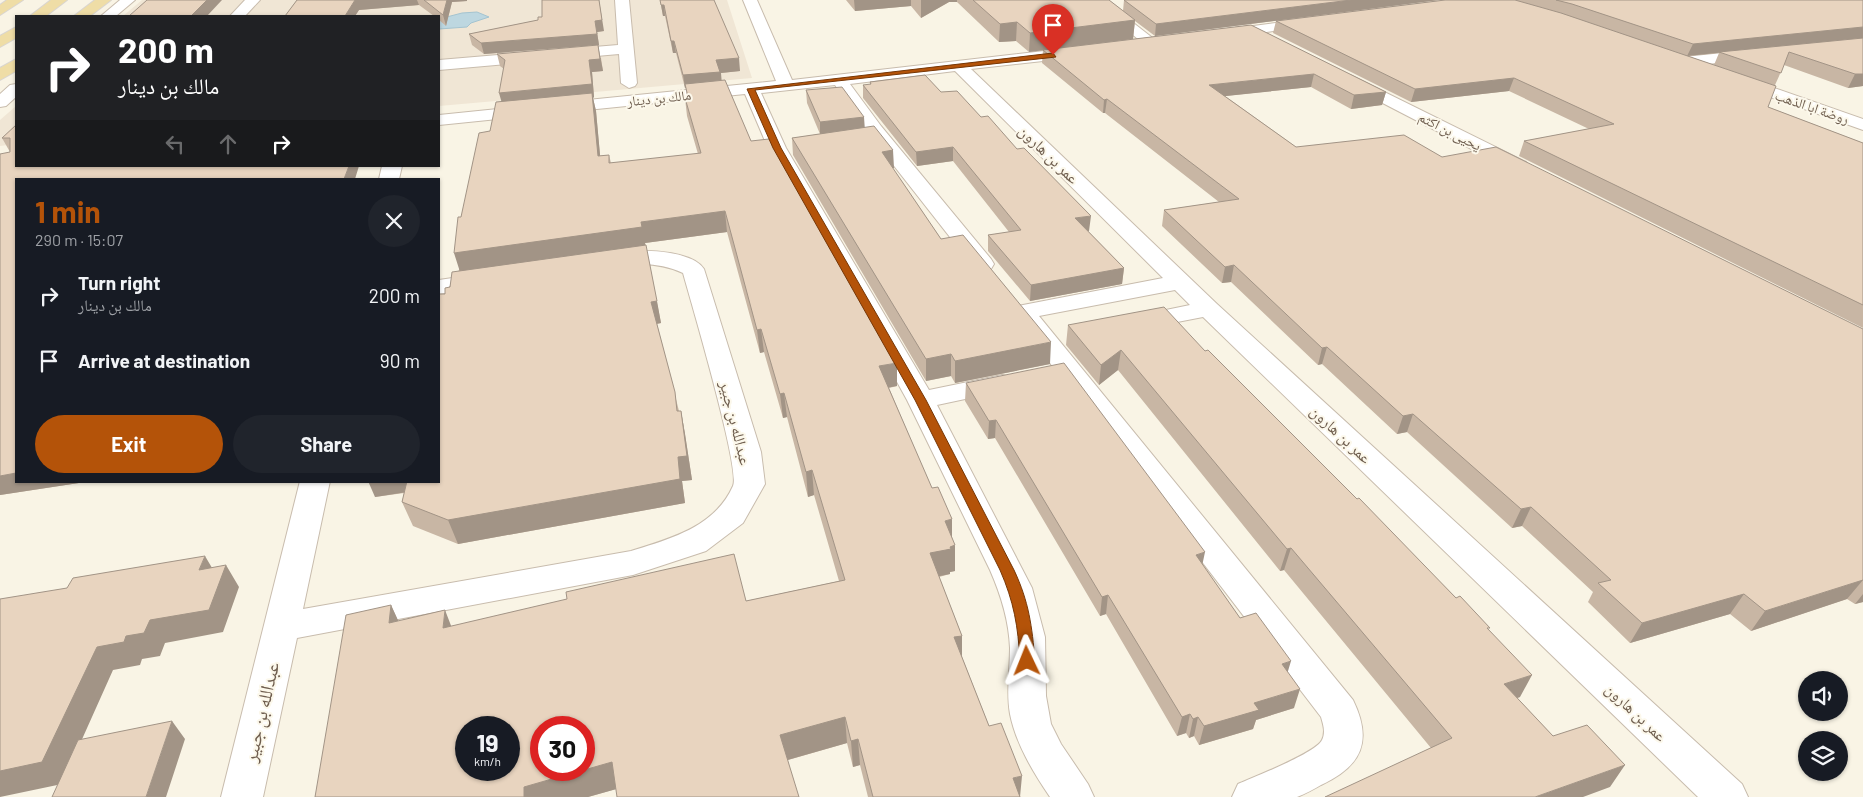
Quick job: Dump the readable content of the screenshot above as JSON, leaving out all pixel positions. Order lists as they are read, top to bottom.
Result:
{
  "streets": {
    "street": [
      "مالك بن دينار",
      "روضة ابا الذهب",
      "يحيى بن اكثم",
      "عمر بن هارون",
      "عبدالله بن جبير"
    ]
  },
  "crossings": [
    ["مالك بن دينار", "عمر بن هارون"]
  ],
  "page": {
    "turn": ["200 m", "مالك بن دينار"],
    "heading": ["1 min", "290 m · 15:07"],
    "list": [
      {
        "name": "Turn right",
        "note": "مالك بن دينار",
        "value": "200 m"
      },
      {
        "name": "Arrive at destination",
        "value": "90 m"
      }
    ],
    "buttons": ["Exit", "Share"],
    "speed": "19 km/h",
    "limit": "30"
  }
}
